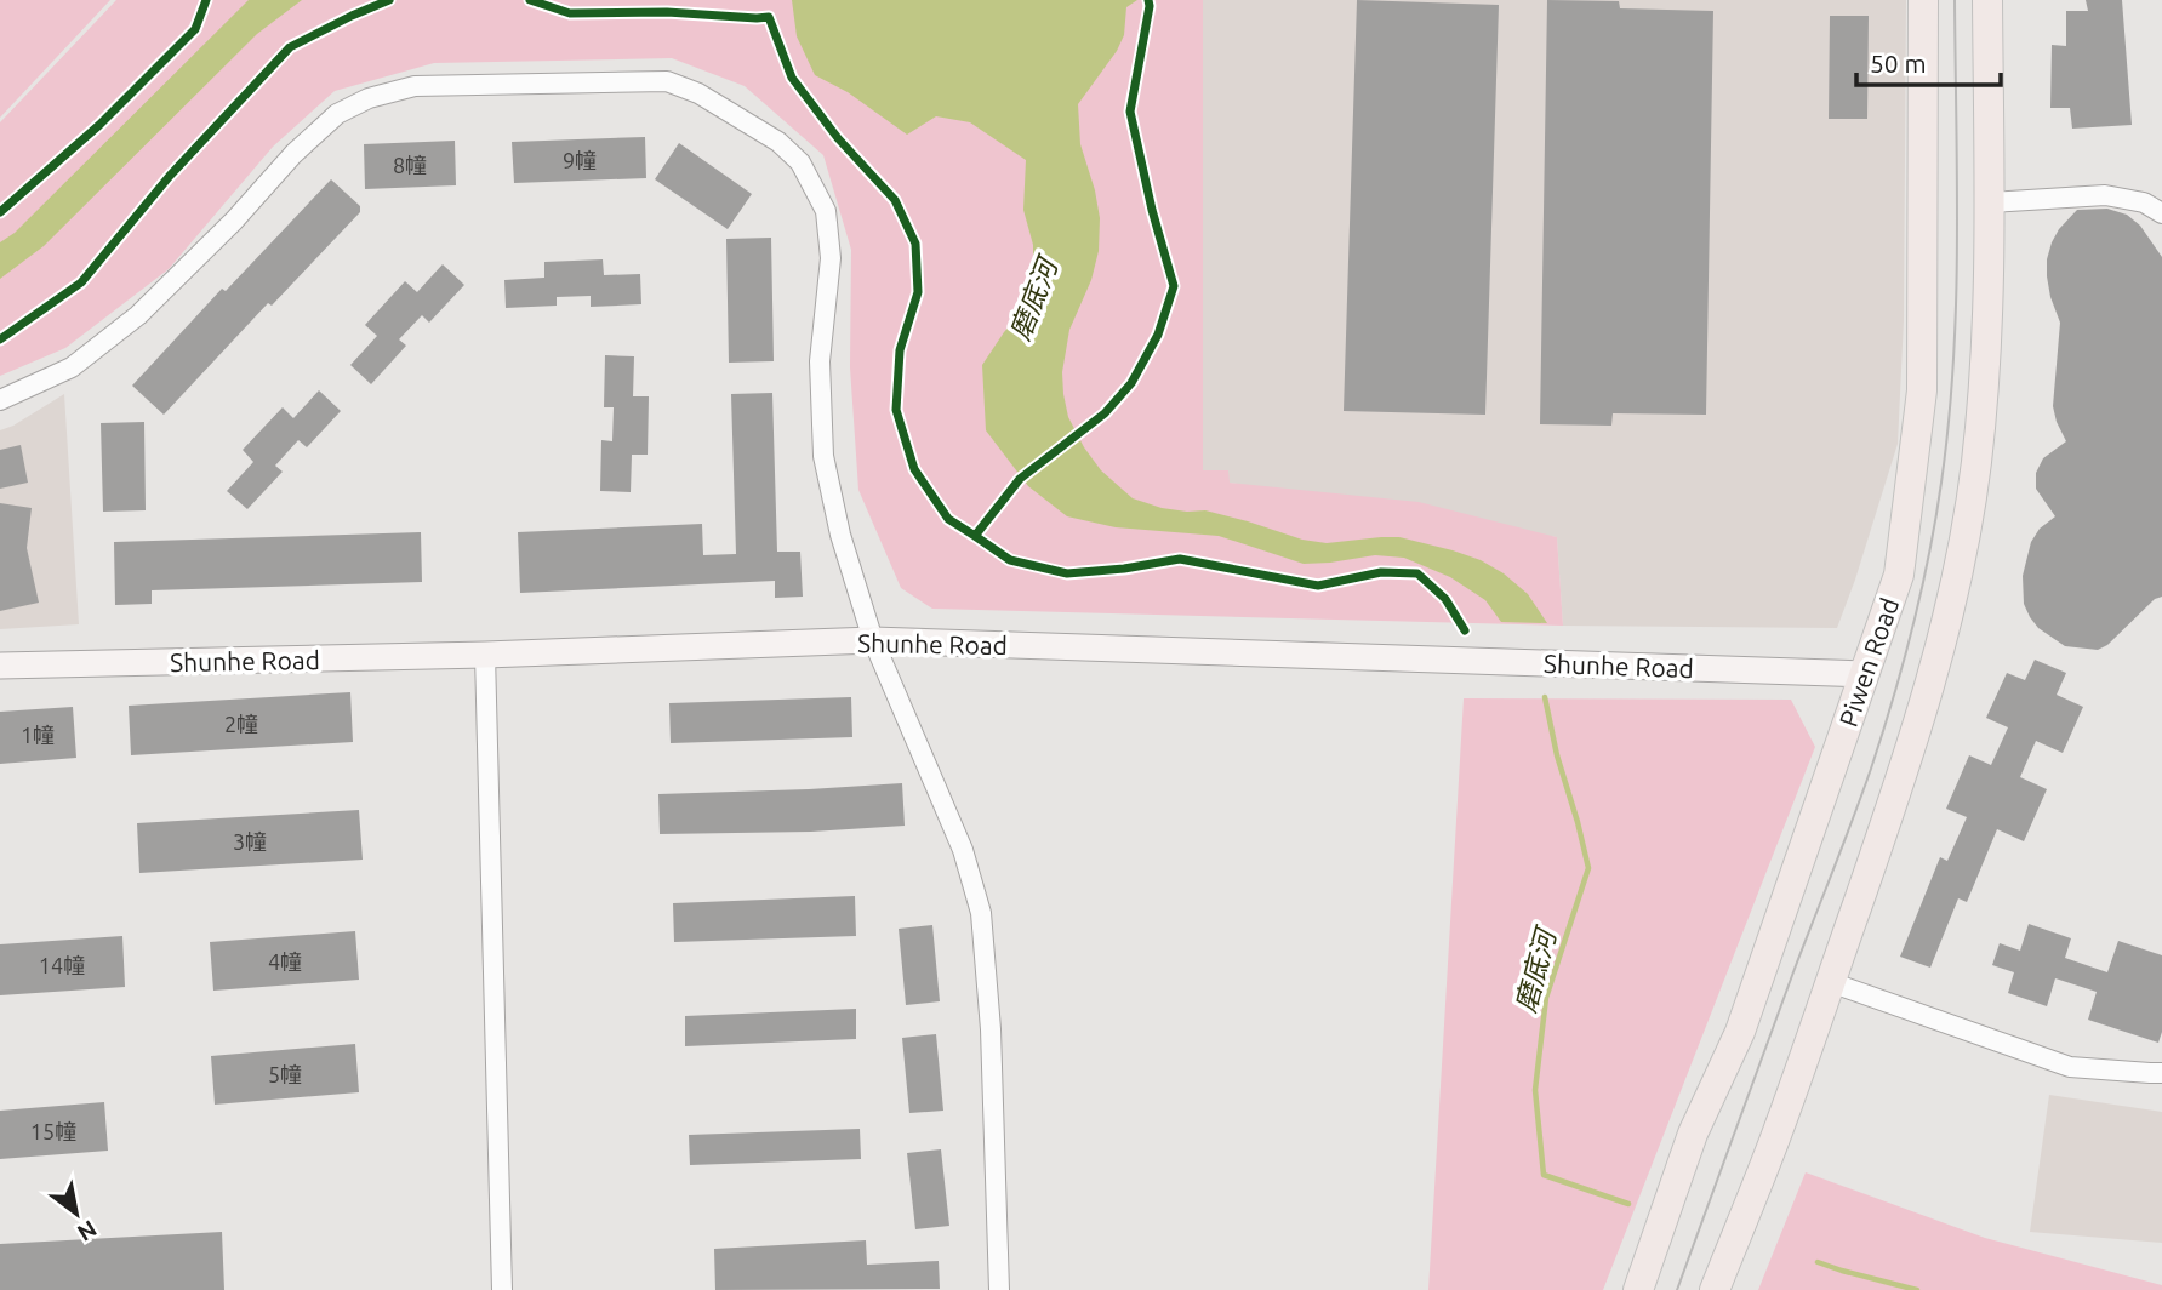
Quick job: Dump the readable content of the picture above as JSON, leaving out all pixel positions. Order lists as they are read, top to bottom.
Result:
{
  "streets": {
    "main road": ["Piwen Road"],
    "street": ["Shunhe Road"]
  },
  "crossings": [
    ["Shunhe Road", "Piwen Road"]
  ],
  "water": ["磨底河"],
  "house_numbers": [
    "9幢",
    "8幢",
    "2幢",
    "1幢",
    "3幢",
    "4幢",
    "14幢",
    "5幢",
    "15幢"
  ],
  "scale_bar": "50 m",
  "north": "bottom right"
}
